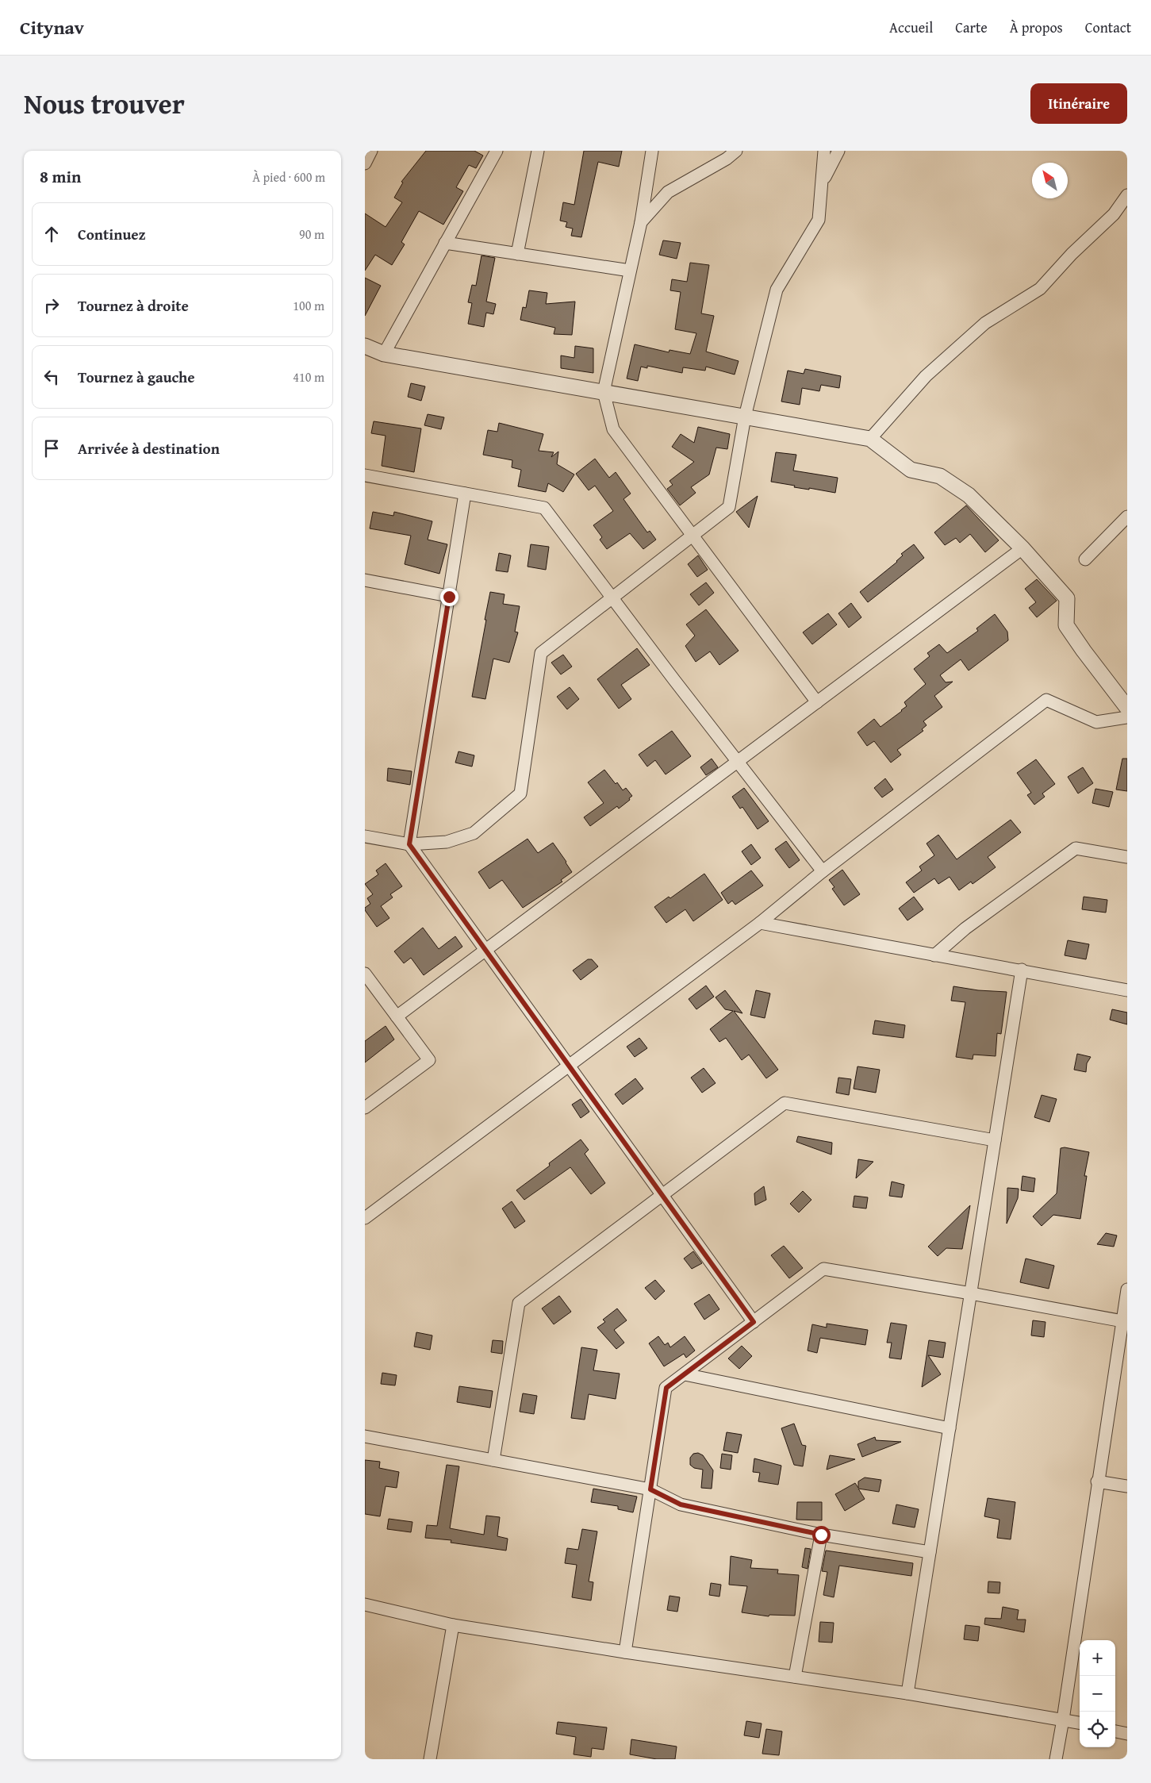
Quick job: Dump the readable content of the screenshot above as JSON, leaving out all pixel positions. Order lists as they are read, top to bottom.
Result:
{
  "north": "top left",
  "page": {
    "header": "Citynav",
    "nav": [
      "Accueil",
      "Carte",
      "À propos",
      "Contact"
    ],
    "title": "Nous trouver",
    "buttons": "Itinéraire",
    "heading": ["8 min", "À pied · 600 m"],
    "list": [
      ["Continuez", "90 m"],
      ["Tournez à droite", "100 m"],
      ["Tournez à gauche", "410 m"],
      "Arrivée à destination"
    ],
    "map_buttons": ["+", "−"]
  }
}
